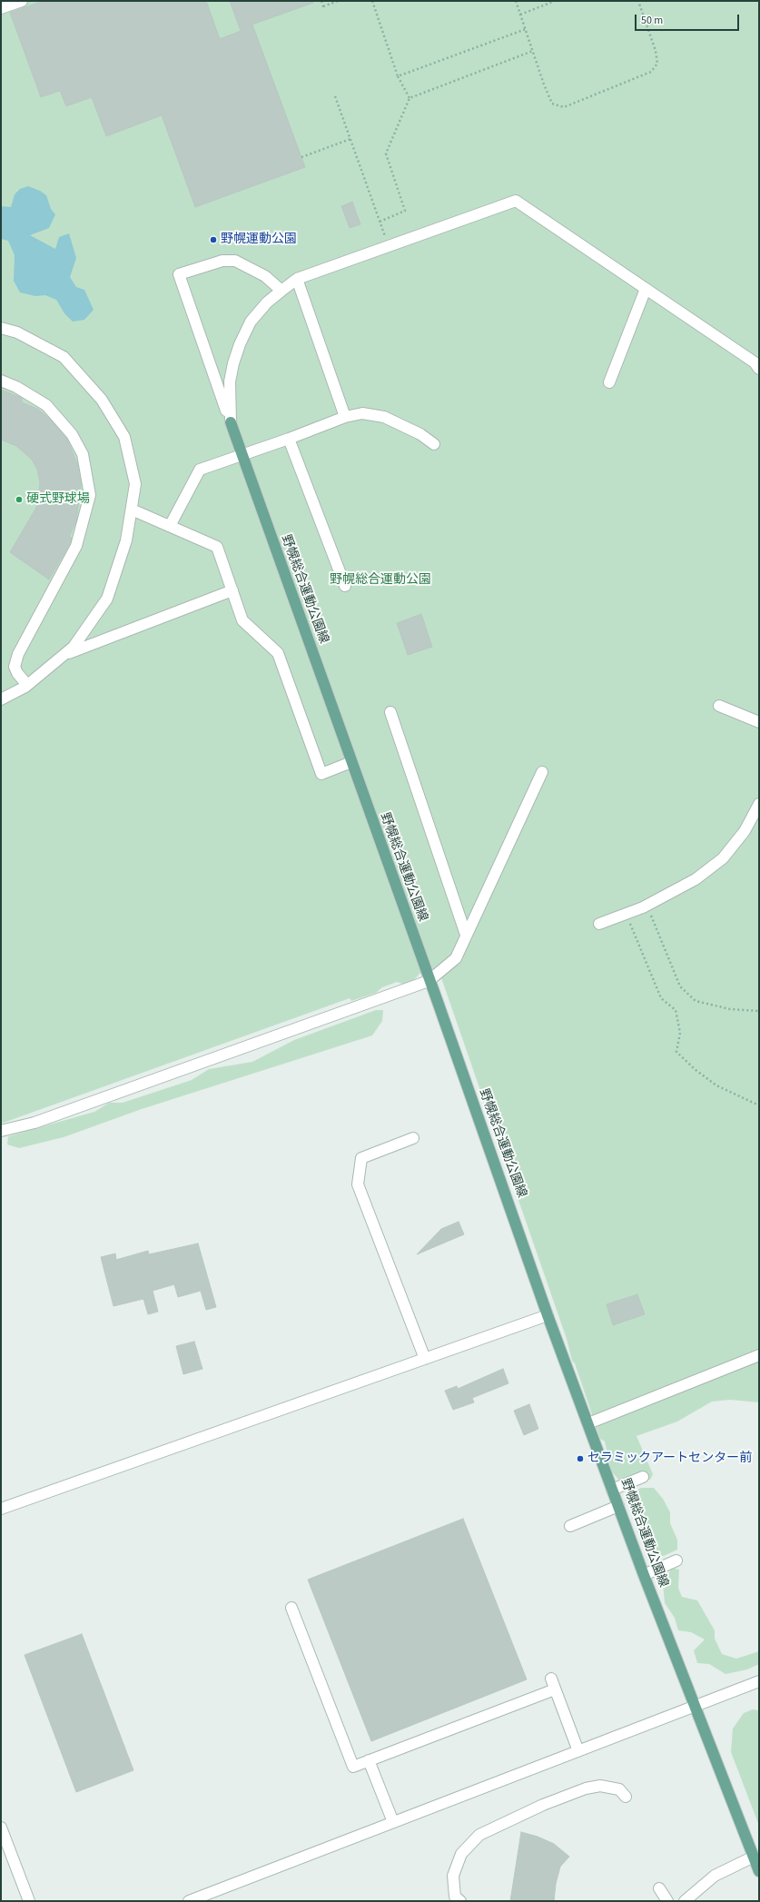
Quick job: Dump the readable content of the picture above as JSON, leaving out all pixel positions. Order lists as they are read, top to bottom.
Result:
{
  "streets": {
    "main road": ["野幌総合運動公園線"]
  },
  "parks": ["野幌総合運動公園"],
  "places": ["野幌運動公園", "硬式野球場", "セラミックアートセンター前"],
  "scale_bar": "50 m"
}
